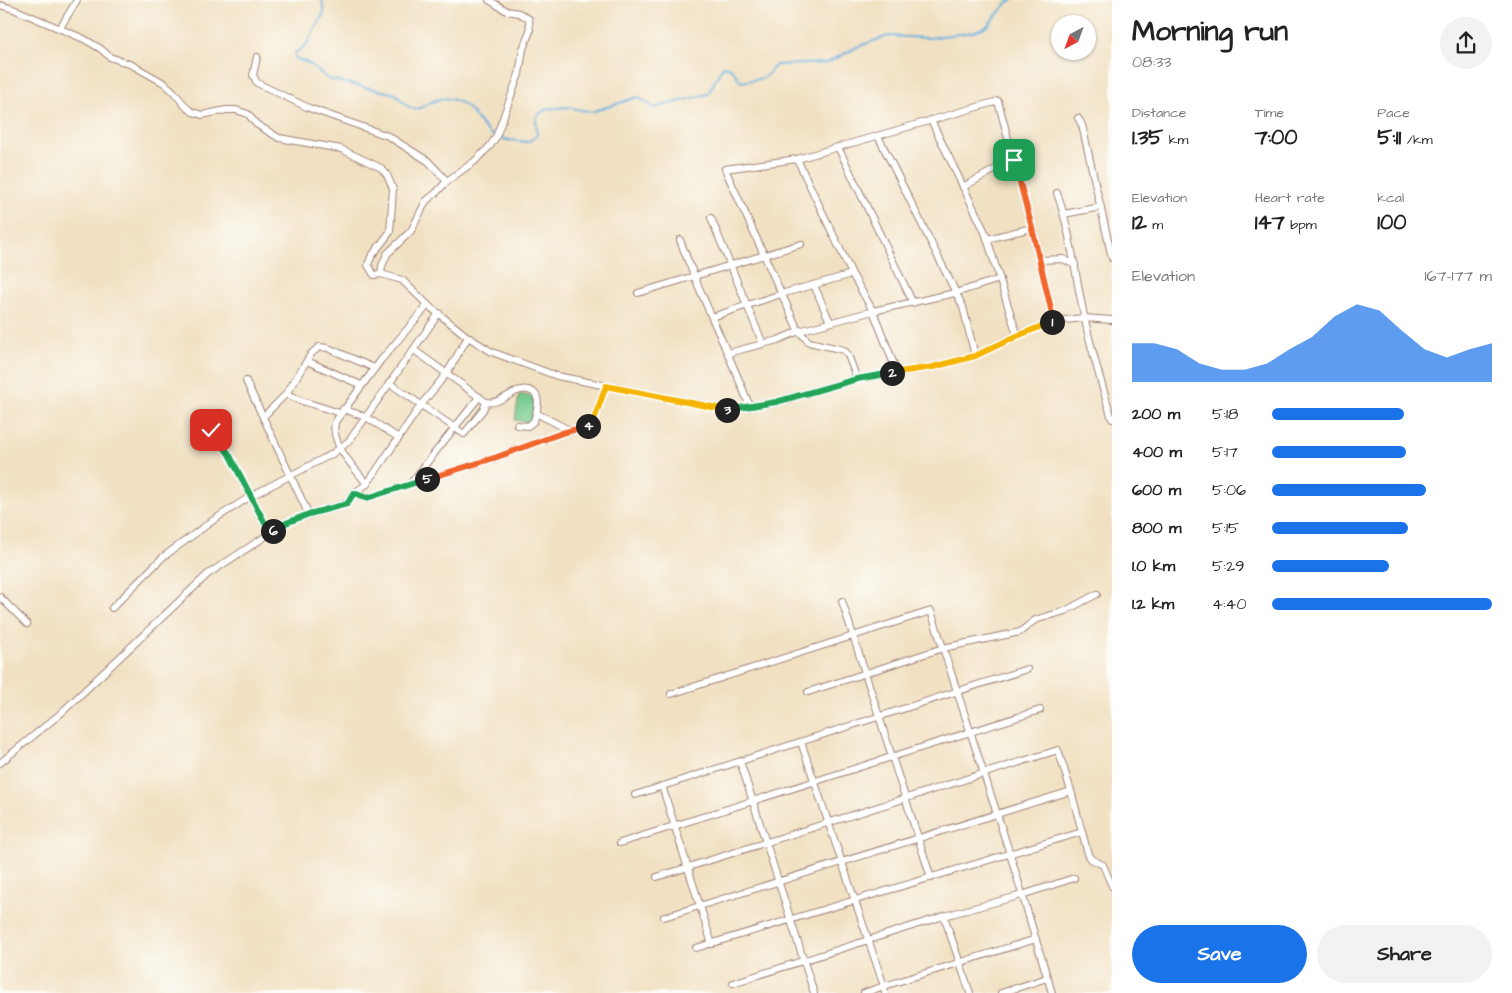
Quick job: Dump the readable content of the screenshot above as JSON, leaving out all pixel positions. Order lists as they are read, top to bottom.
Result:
{
  "north": "bottom left",
  "page": {
    "heading": ["Morning run", "08:33"],
    "stats": [
      ["Distance", "1.35 km"],
      ["Time", "7:00"],
      ["Pace", "5:11 /km"],
      ["Elevation", "12 m"],
      ["Heart rate", "147 bpm"],
      ["kcal", "100"]
    ],
    "chart": ["Elevation", "167–177 m"],
    "pins": [
      "1",
      "2",
      "3",
      "4",
      "5",
      "6"
    ],
    "list": [
      {
        "name": "200 m",
        "note": "5:18"
      },
      {
        "name": "400 m",
        "note": "5:17"
      },
      {
        "name": "600 m",
        "note": "5:06"
      },
      {
        "name": "800 m",
        "note": "5:15"
      },
      {
        "name": "1.0 km",
        "note": "5:29"
      },
      {
        "name": "1.2 km",
        "note": "4:40"
      }
    ],
    "buttons": ["Save", "Share"]
  }
}
